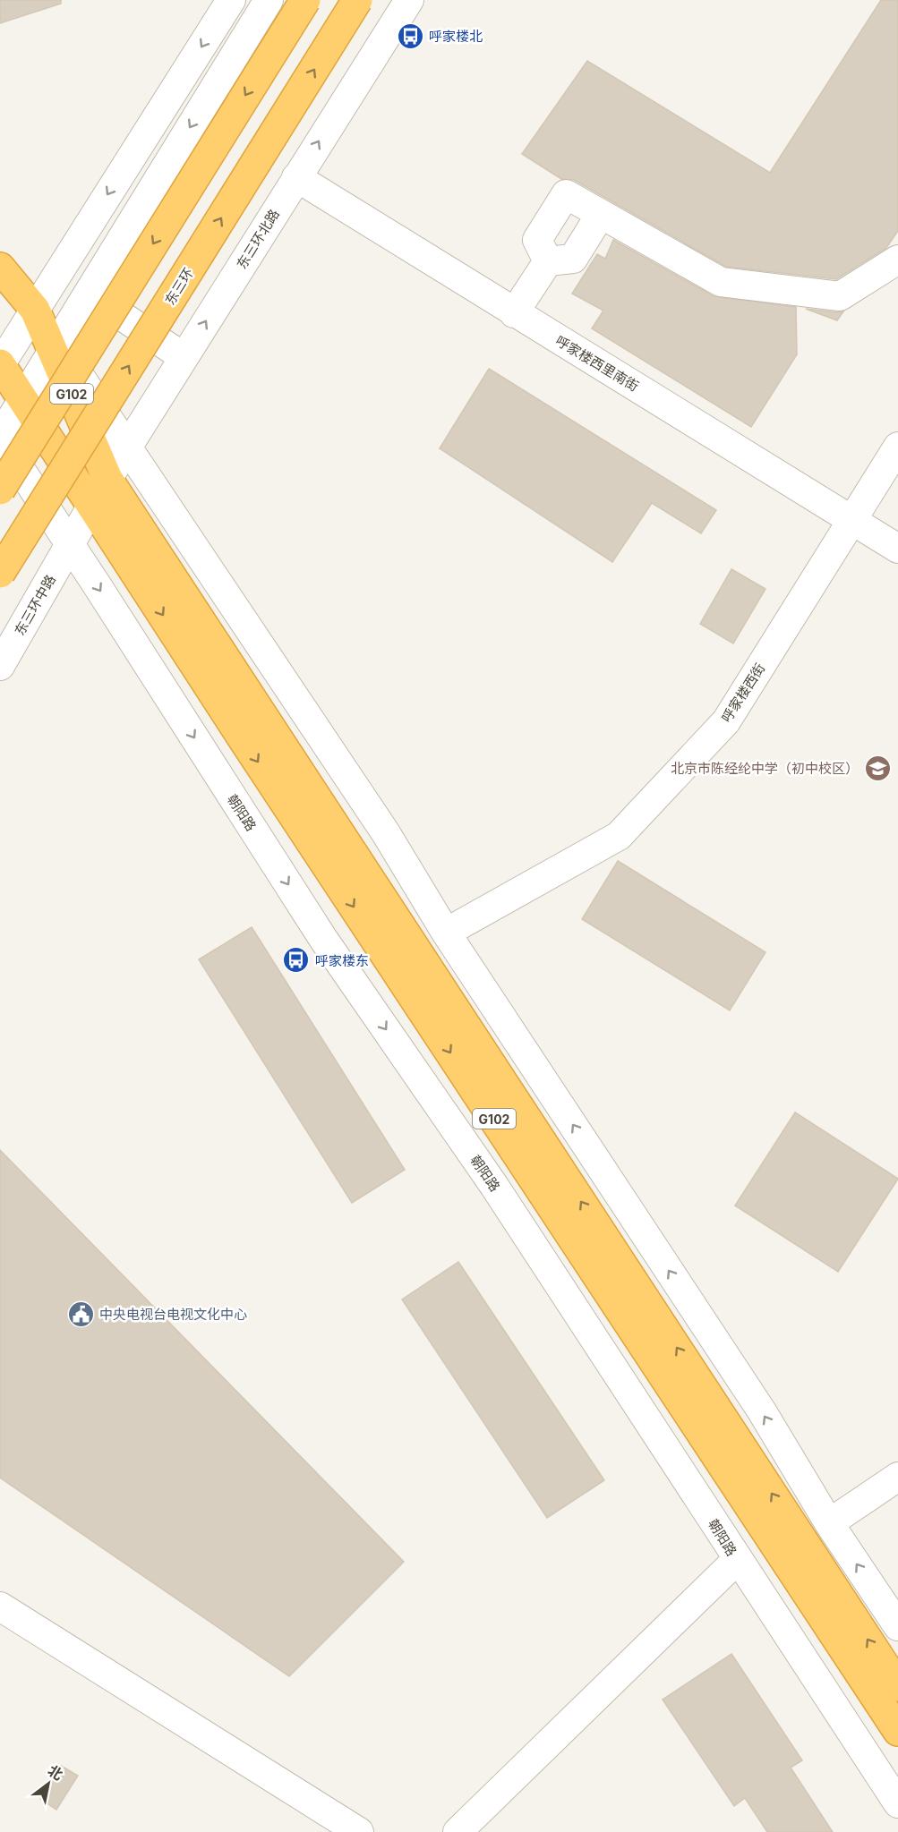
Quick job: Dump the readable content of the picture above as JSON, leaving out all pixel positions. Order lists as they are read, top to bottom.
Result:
{
  "streets": {
    "highway": ["东三环", "G102"],
    "street": [
      "东三环北路",
      "呼家楼西里南街",
      "东三环中路",
      "呼家楼西街",
      "朝阳路"
    ]
  },
  "crossings": [
    ["东三环北路", "呼家楼西里南街"],
    ["东三环北路", "G102"],
    ["东三环北路", "东三环中路"],
    ["呼家楼西里南街", "呼家楼西街"],
    ["G102", "东三环中路"],
    ["东三环中路", "朝阳路"]
  ],
  "places": {
    "bus stop": ["呼家楼北", "呼家楼东"],
    "school or university": ["北京市陈经纶中学（初中校区）"],
    "public building": ["中央电视台电视文化中心"]
  },
  "north": "top right"
}
